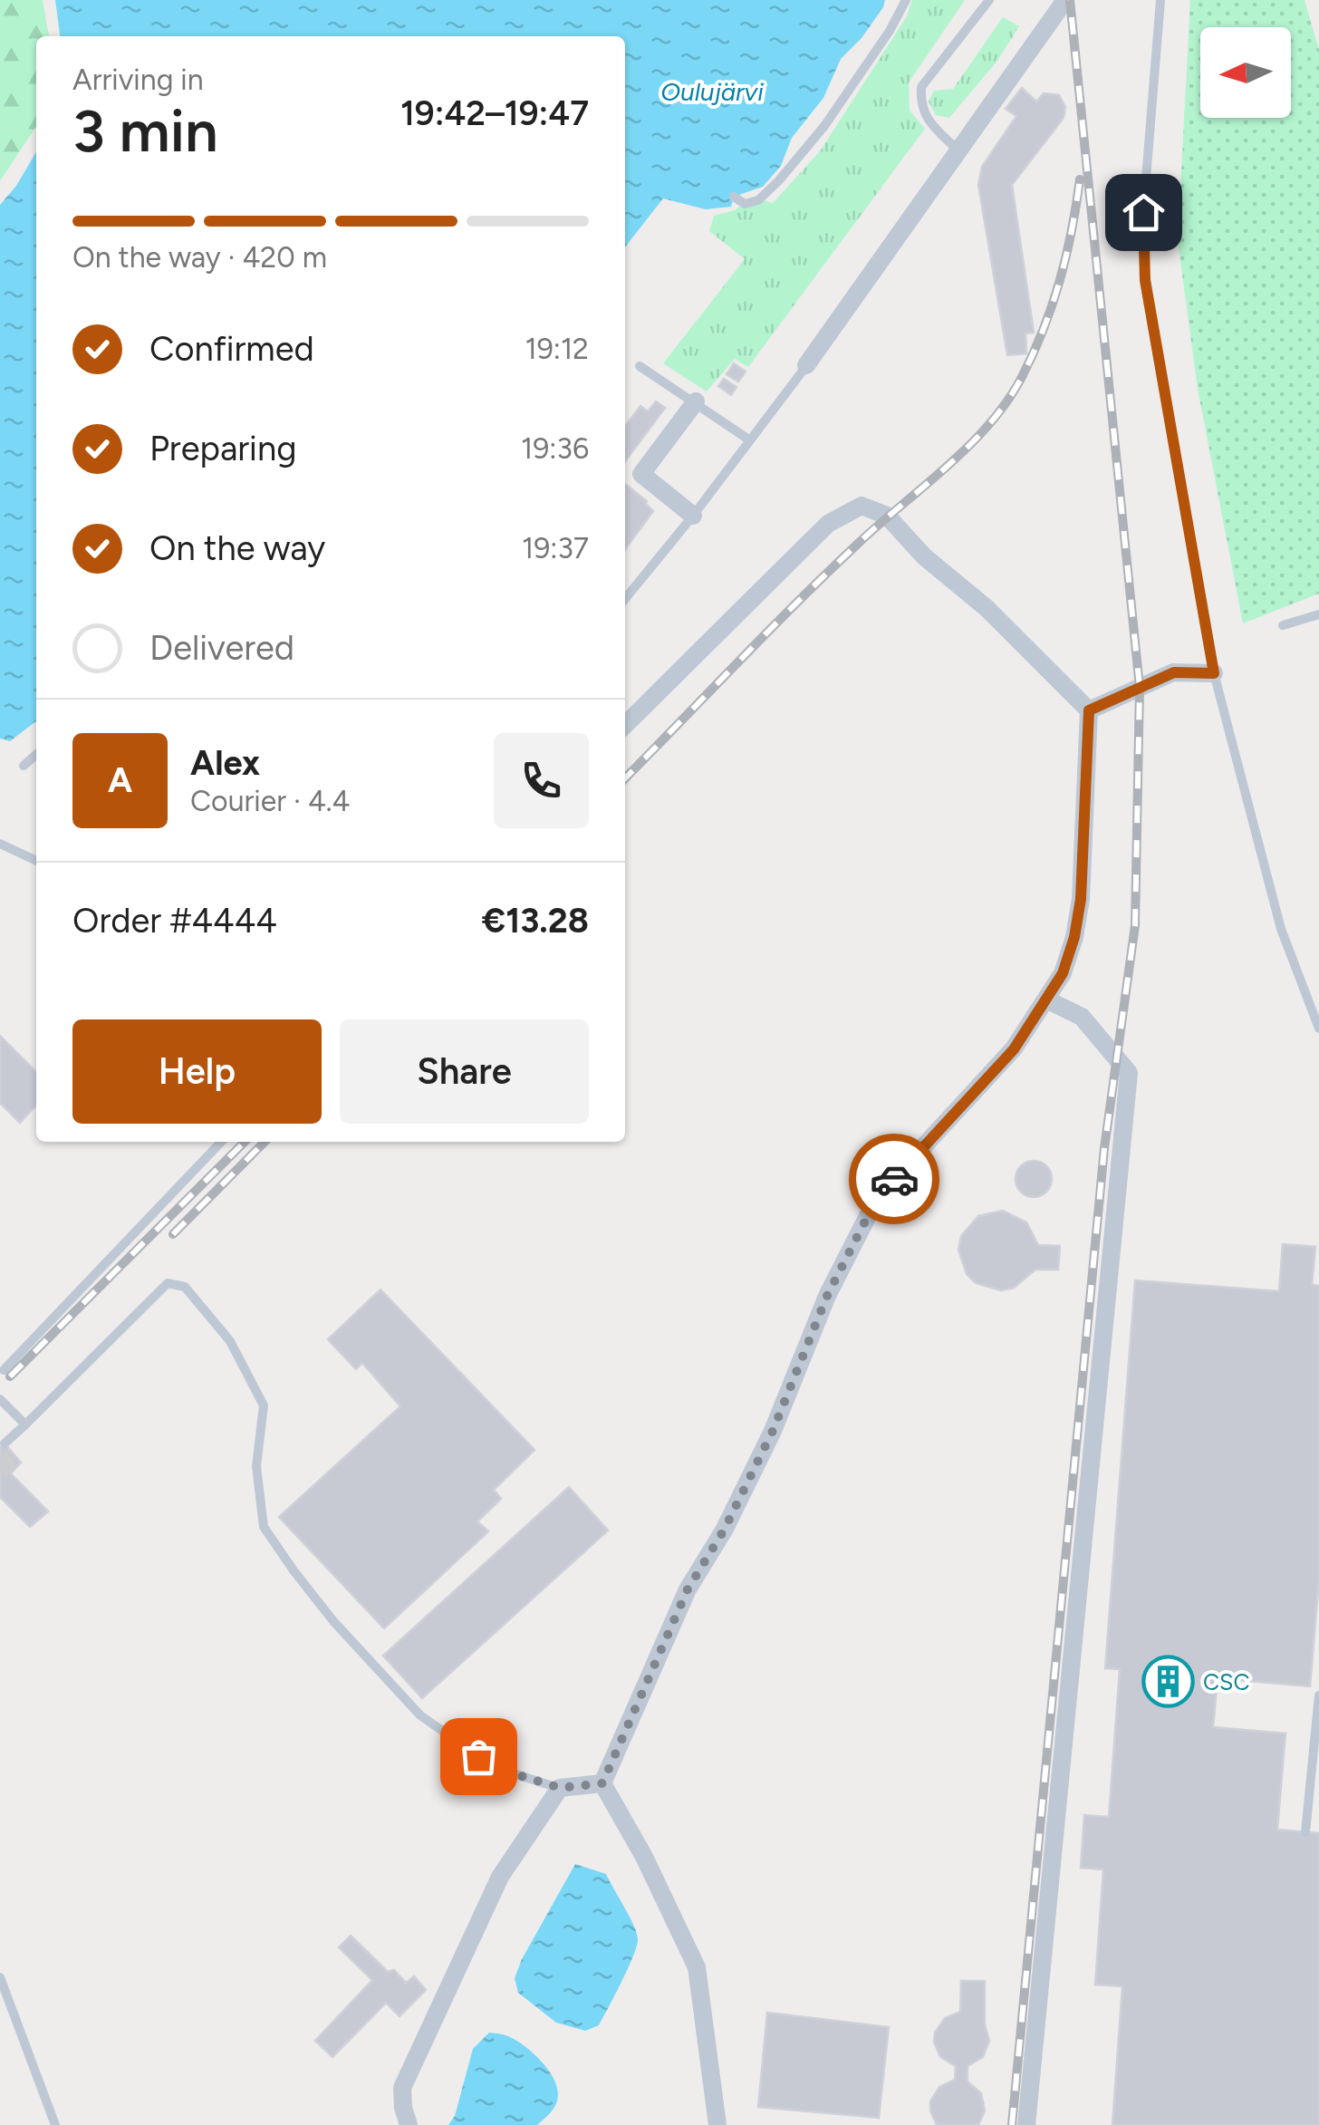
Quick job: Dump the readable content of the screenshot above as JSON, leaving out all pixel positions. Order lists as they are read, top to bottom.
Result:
{
  "water": ["Oulujärvi"],
  "places": {
    "building": ["CSC"]
  },
  "north": "left",
  "page": {
    "heading": ["3 min", "Arriving in", "19:42–19:47"],
    "panel": [
      "Alex",
      "Courier · 4.4",
      "Order #4444",
      "€13.28"
    ],
    "bar": "On the way · 420 m",
    "list": [
      ["Confirmed", "19:12"],
      ["Preparing", "19:36"],
      ["On the way", "19:37"],
      "Delivered"
    ],
    "round": "A",
    "buttons": ["Help", "Share"]
  }
}
